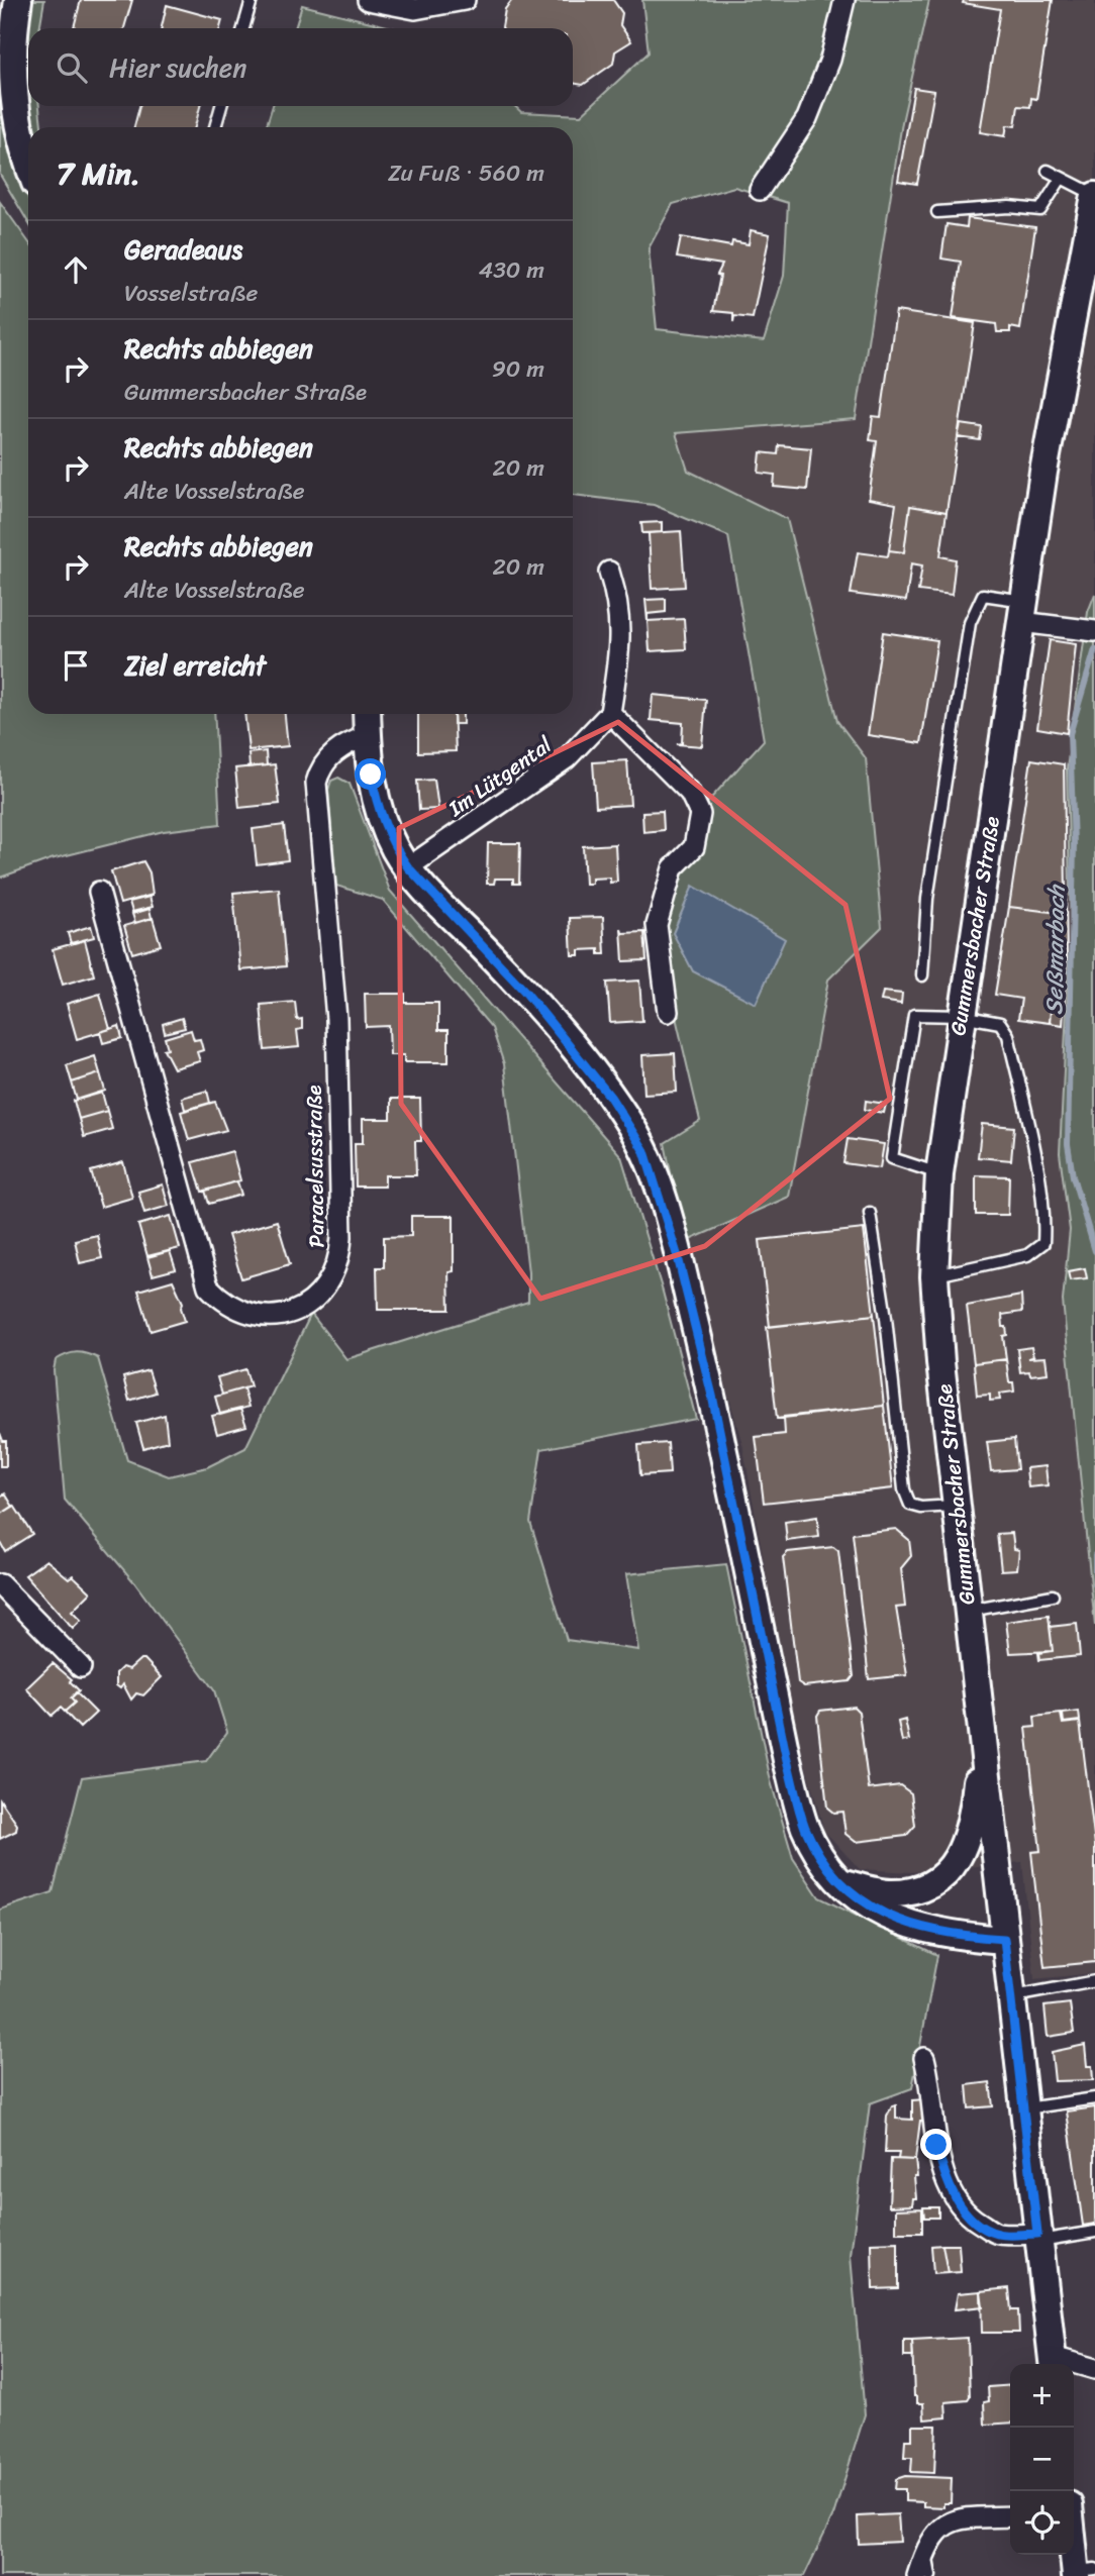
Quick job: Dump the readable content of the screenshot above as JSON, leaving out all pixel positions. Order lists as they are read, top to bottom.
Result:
{
  "streets": {
    "main road": ["Gummersbacher Straße"],
    "street": ["Im Lütgental", "Paracelsusstraße"]
  },
  "water": ["Seßmarbach"],
  "page": {
    "search": "Hier suchen",
    "heading": ["7 Min.", "Zu Fuß · 560 m"],
    "list": [
      ["Geradeaus", "Vosselstraße", "430 m"],
      ["Rechts abbiegen", "Gummersbacher Straße", "90 m"],
      ["Rechts abbiegen", "Alte Vosselstraße", "20 m"],
      ["Rechts abbiegen", "Alte Vosselstraße", "20 m"],
      "Ziel erreicht"
    ],
    "map_buttons": ["+", "−"]
  }
}
